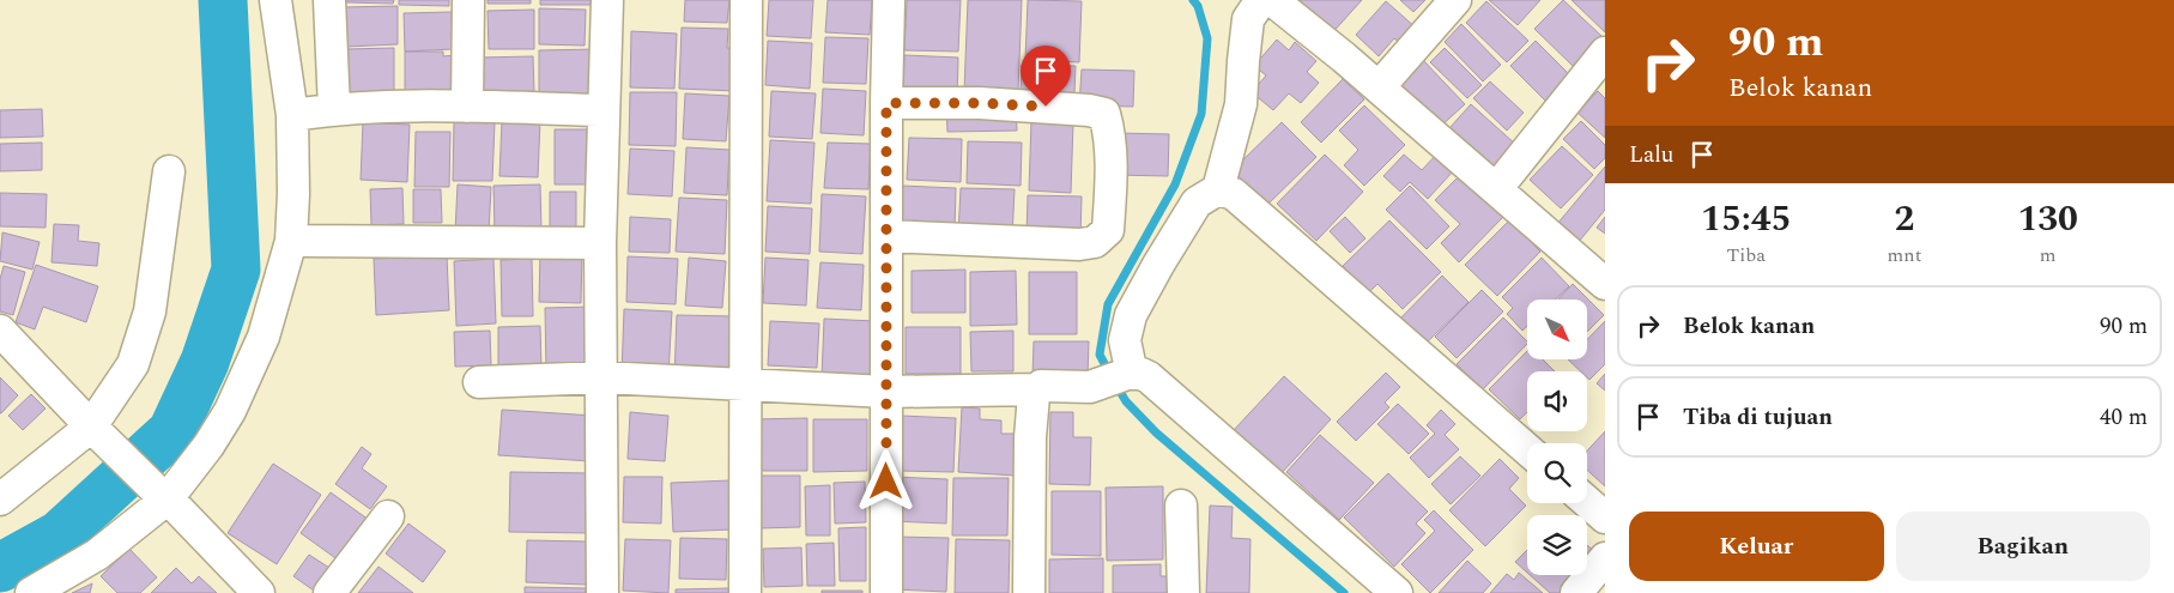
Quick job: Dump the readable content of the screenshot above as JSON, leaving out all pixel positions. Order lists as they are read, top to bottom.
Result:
{
  "north": "bottom right",
  "page": {
    "turn": ["90 m", "Belok kanan"],
    "then": "Lalu",
    "eta": [
      "15:45",
      "Tiba",
      "2",
      "mnt",
      "130",
      "m"
    ],
    "list": [
      {
        "name": "Belok kanan",
        "value": "90 m"
      },
      {
        "name": "Tiba di tujuan",
        "value": "40 m"
      }
    ],
    "buttons": ["Keluar", "Bagikan"]
  }
}
